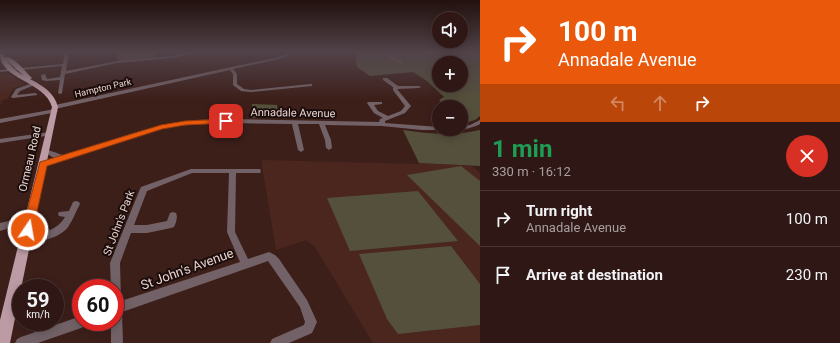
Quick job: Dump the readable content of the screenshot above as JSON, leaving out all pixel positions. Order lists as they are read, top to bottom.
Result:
{
  "streets": {
    "main road": ["Ormeau Road"],
    "street": [
      "Hampton Park",
      "Annadale Avenue",
      "St John's Park",
      "St John's Avenue"
    ]
  },
  "crossings": [
    ["Hampton Park", "Ormeau Road"],
    ["Annadale Avenue", "Ormeau Road"]
  ],
  "page": {
    "turn": ["100 m", "Annadale Avenue"],
    "map_buttons": ["+", "−"],
    "heading": ["1 min", "330 m · 16:12"],
    "list": [
      {
        "name": "Turn right",
        "note": "Annadale Avenue",
        "value": "100 m"
      },
      {
        "name": "Arrive at destination",
        "value": "230 m"
      }
    ],
    "speed": "59 km/h",
    "limit": "60"
  }
}
